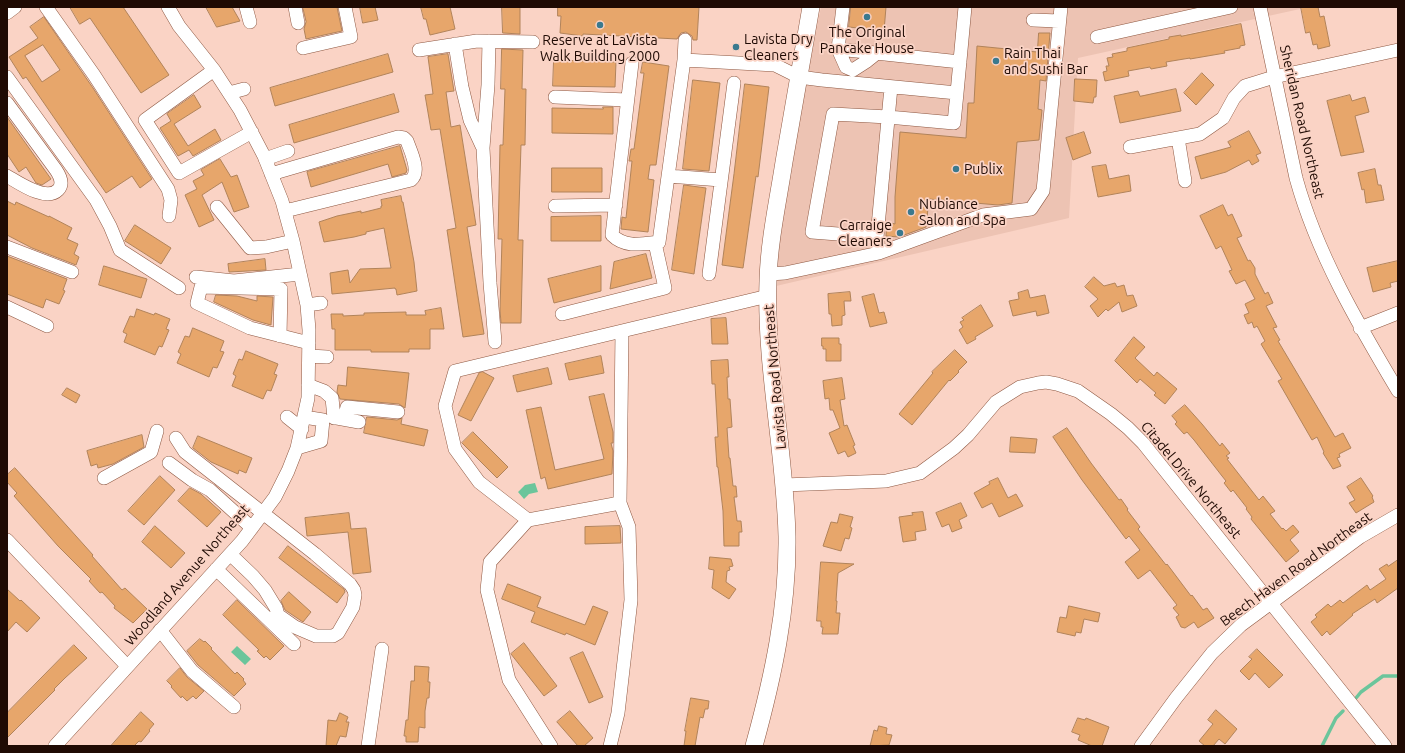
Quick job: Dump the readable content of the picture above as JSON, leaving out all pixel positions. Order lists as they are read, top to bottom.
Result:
{
  "streets": {
    "main road": ["Lavista Road Northeast"],
    "street": [
      "Sheridan Road Northeast",
      "Citadel Drive Northeast",
      "Beech Haven Road Northeast",
      "Woodland Avenue Northeast"
    ]
  },
  "crossings": [
    ["Lavista Road Northeast", "Citadel Drive Northeast"],
    ["Citadel Drive Northeast", "Beech Haven Road Northeast"]
  ],
  "places": [
    "The Original Pancake House",
    "Reserve at LaVista Walk Building 2000",
    "Lavista Dry Cleaners",
    "Rain Thai and Sushi Bar",
    "Publix",
    "Nubiance Salon and Spa",
    "Carraige Cleaners"
  ]
}
